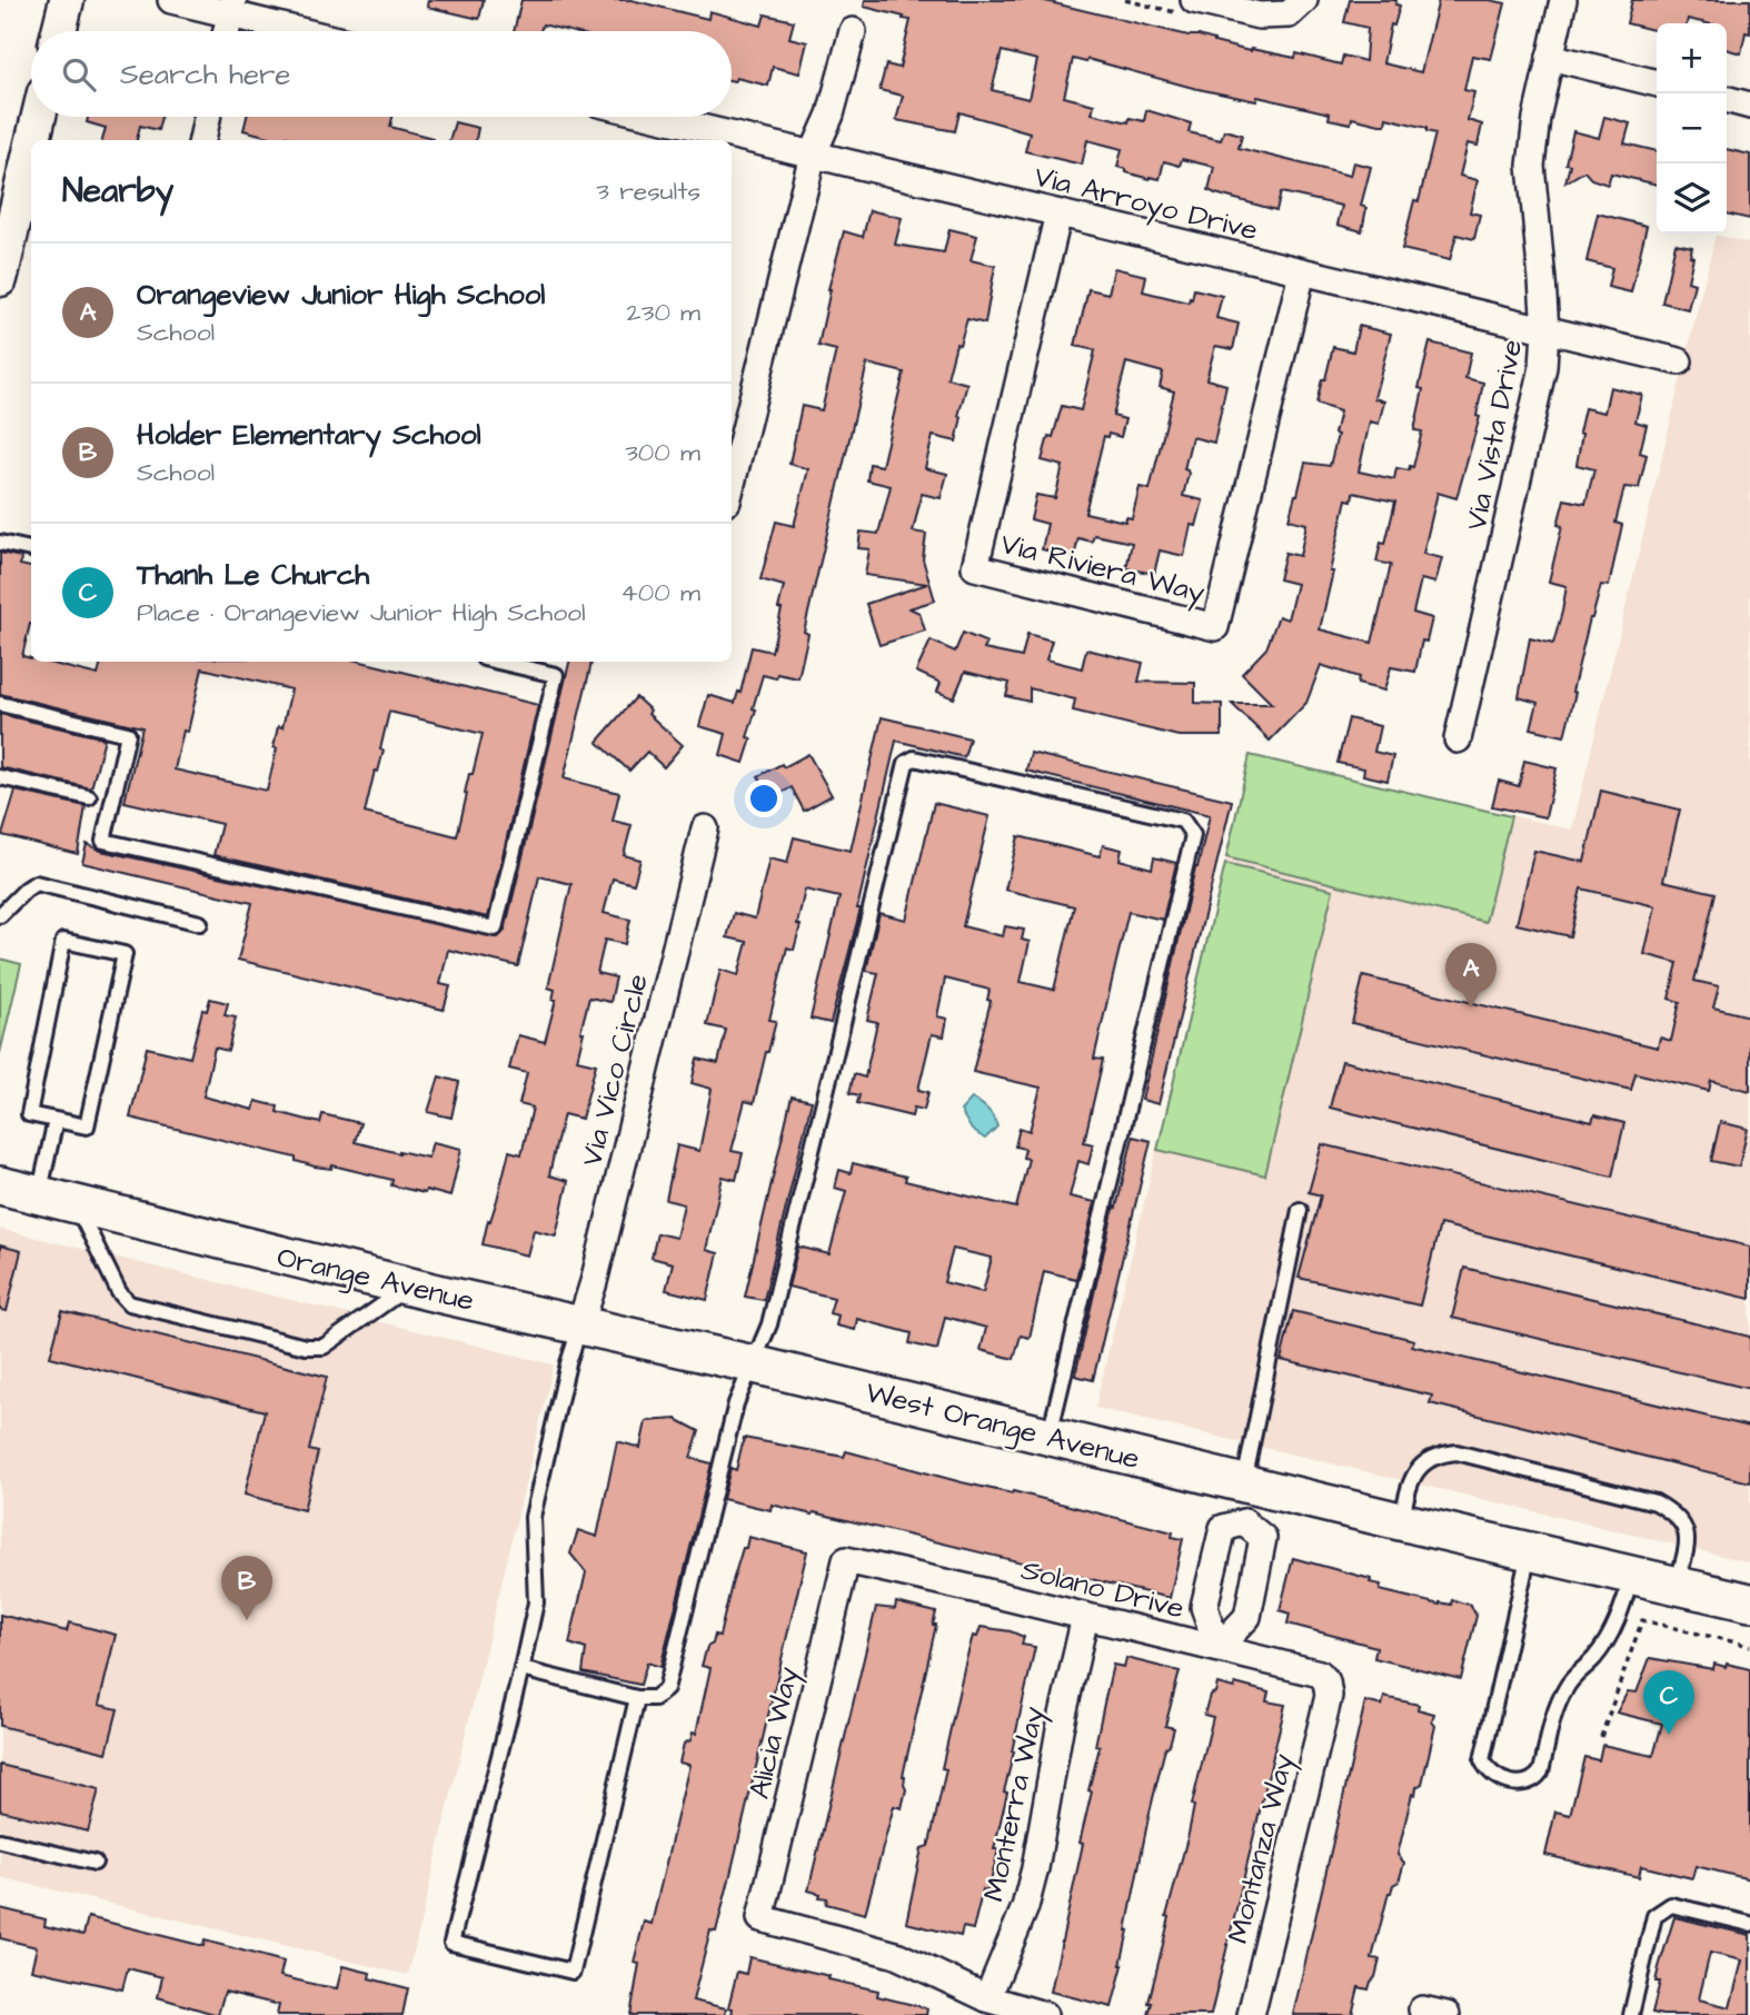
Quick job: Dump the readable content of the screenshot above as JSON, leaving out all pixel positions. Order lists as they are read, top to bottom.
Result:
{
  "streets": {
    "main road": ["Orange Avenue", "West Orange Avenue"],
    "street": [
      "Via Arroyo Drive",
      "Via Vista Drive",
      "Via Riviera Way",
      "Via Vico Circle",
      "Solano Drive",
      "Alicia Way",
      "Monterra Way",
      "Montanza Way"
    ]
  },
  "crossings": [
    ["Via Arroyo Drive", "Via Vista Drive"],
    ["Via Arroyo Drive", "Via Riviera Way"],
    ["Via Vico Circle", "Orange Avenue"],
    ["Orange Avenue", "West Orange Avenue"],
    ["Solano Drive", "Alicia Way"],
    ["Solano Drive", "Monterra Way"],
    ["Solano Drive", "Montanza Way"],
    ["Alicia Way", "Monterra Way"]
  ],
  "page": {
    "map_buttons": ["+", "−"],
    "search": "Search here",
    "heading": ["Nearby", "3 results"],
    "list": [
      {
        "mark": "A",
        "name": "Orangeview Junior High School",
        "note": "School",
        "value": "230 m"
      },
      {
        "mark": "B",
        "name": "Holder Elementary School",
        "note": "School",
        "value": "300 m"
      },
      {
        "mark": "C",
        "name": "Thanh Le Church",
        "note": "Place · Orangeview Junior High School",
        "value": "400 m"
      }
    ],
    "pins": ["A", "B", "C"]
  }
}
